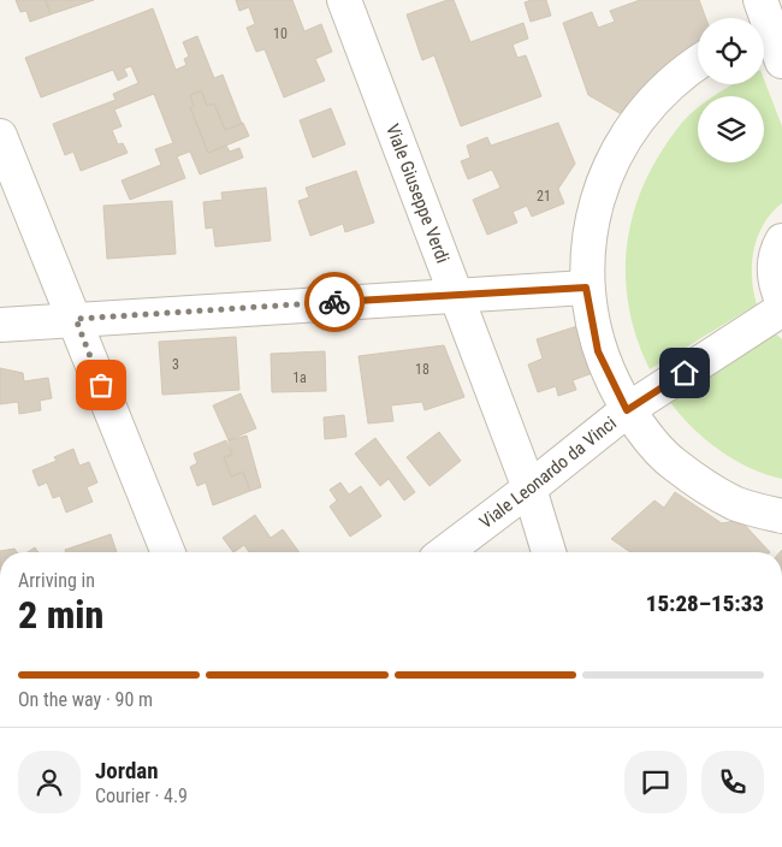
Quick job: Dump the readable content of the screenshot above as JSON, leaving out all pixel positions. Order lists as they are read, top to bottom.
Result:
{
  "streets": {
    "street": ["Viale Giuseppe Verdi", "Viale Leonardo da Vinci"]
  },
  "crossings": [
    ["Viale Giuseppe Verdi", "Viale Leonardo da Vinci"]
  ],
  "house_numbers": [
    "10",
    "21",
    "3",
    "18",
    "1a"
  ],
  "page": {
    "heading": ["2 min", "Arriving in", "15:28–15:33"],
    "panel": ["Jordan", "Courier · 4.9"],
    "bar": "On the way · 90 m"
  }
}
